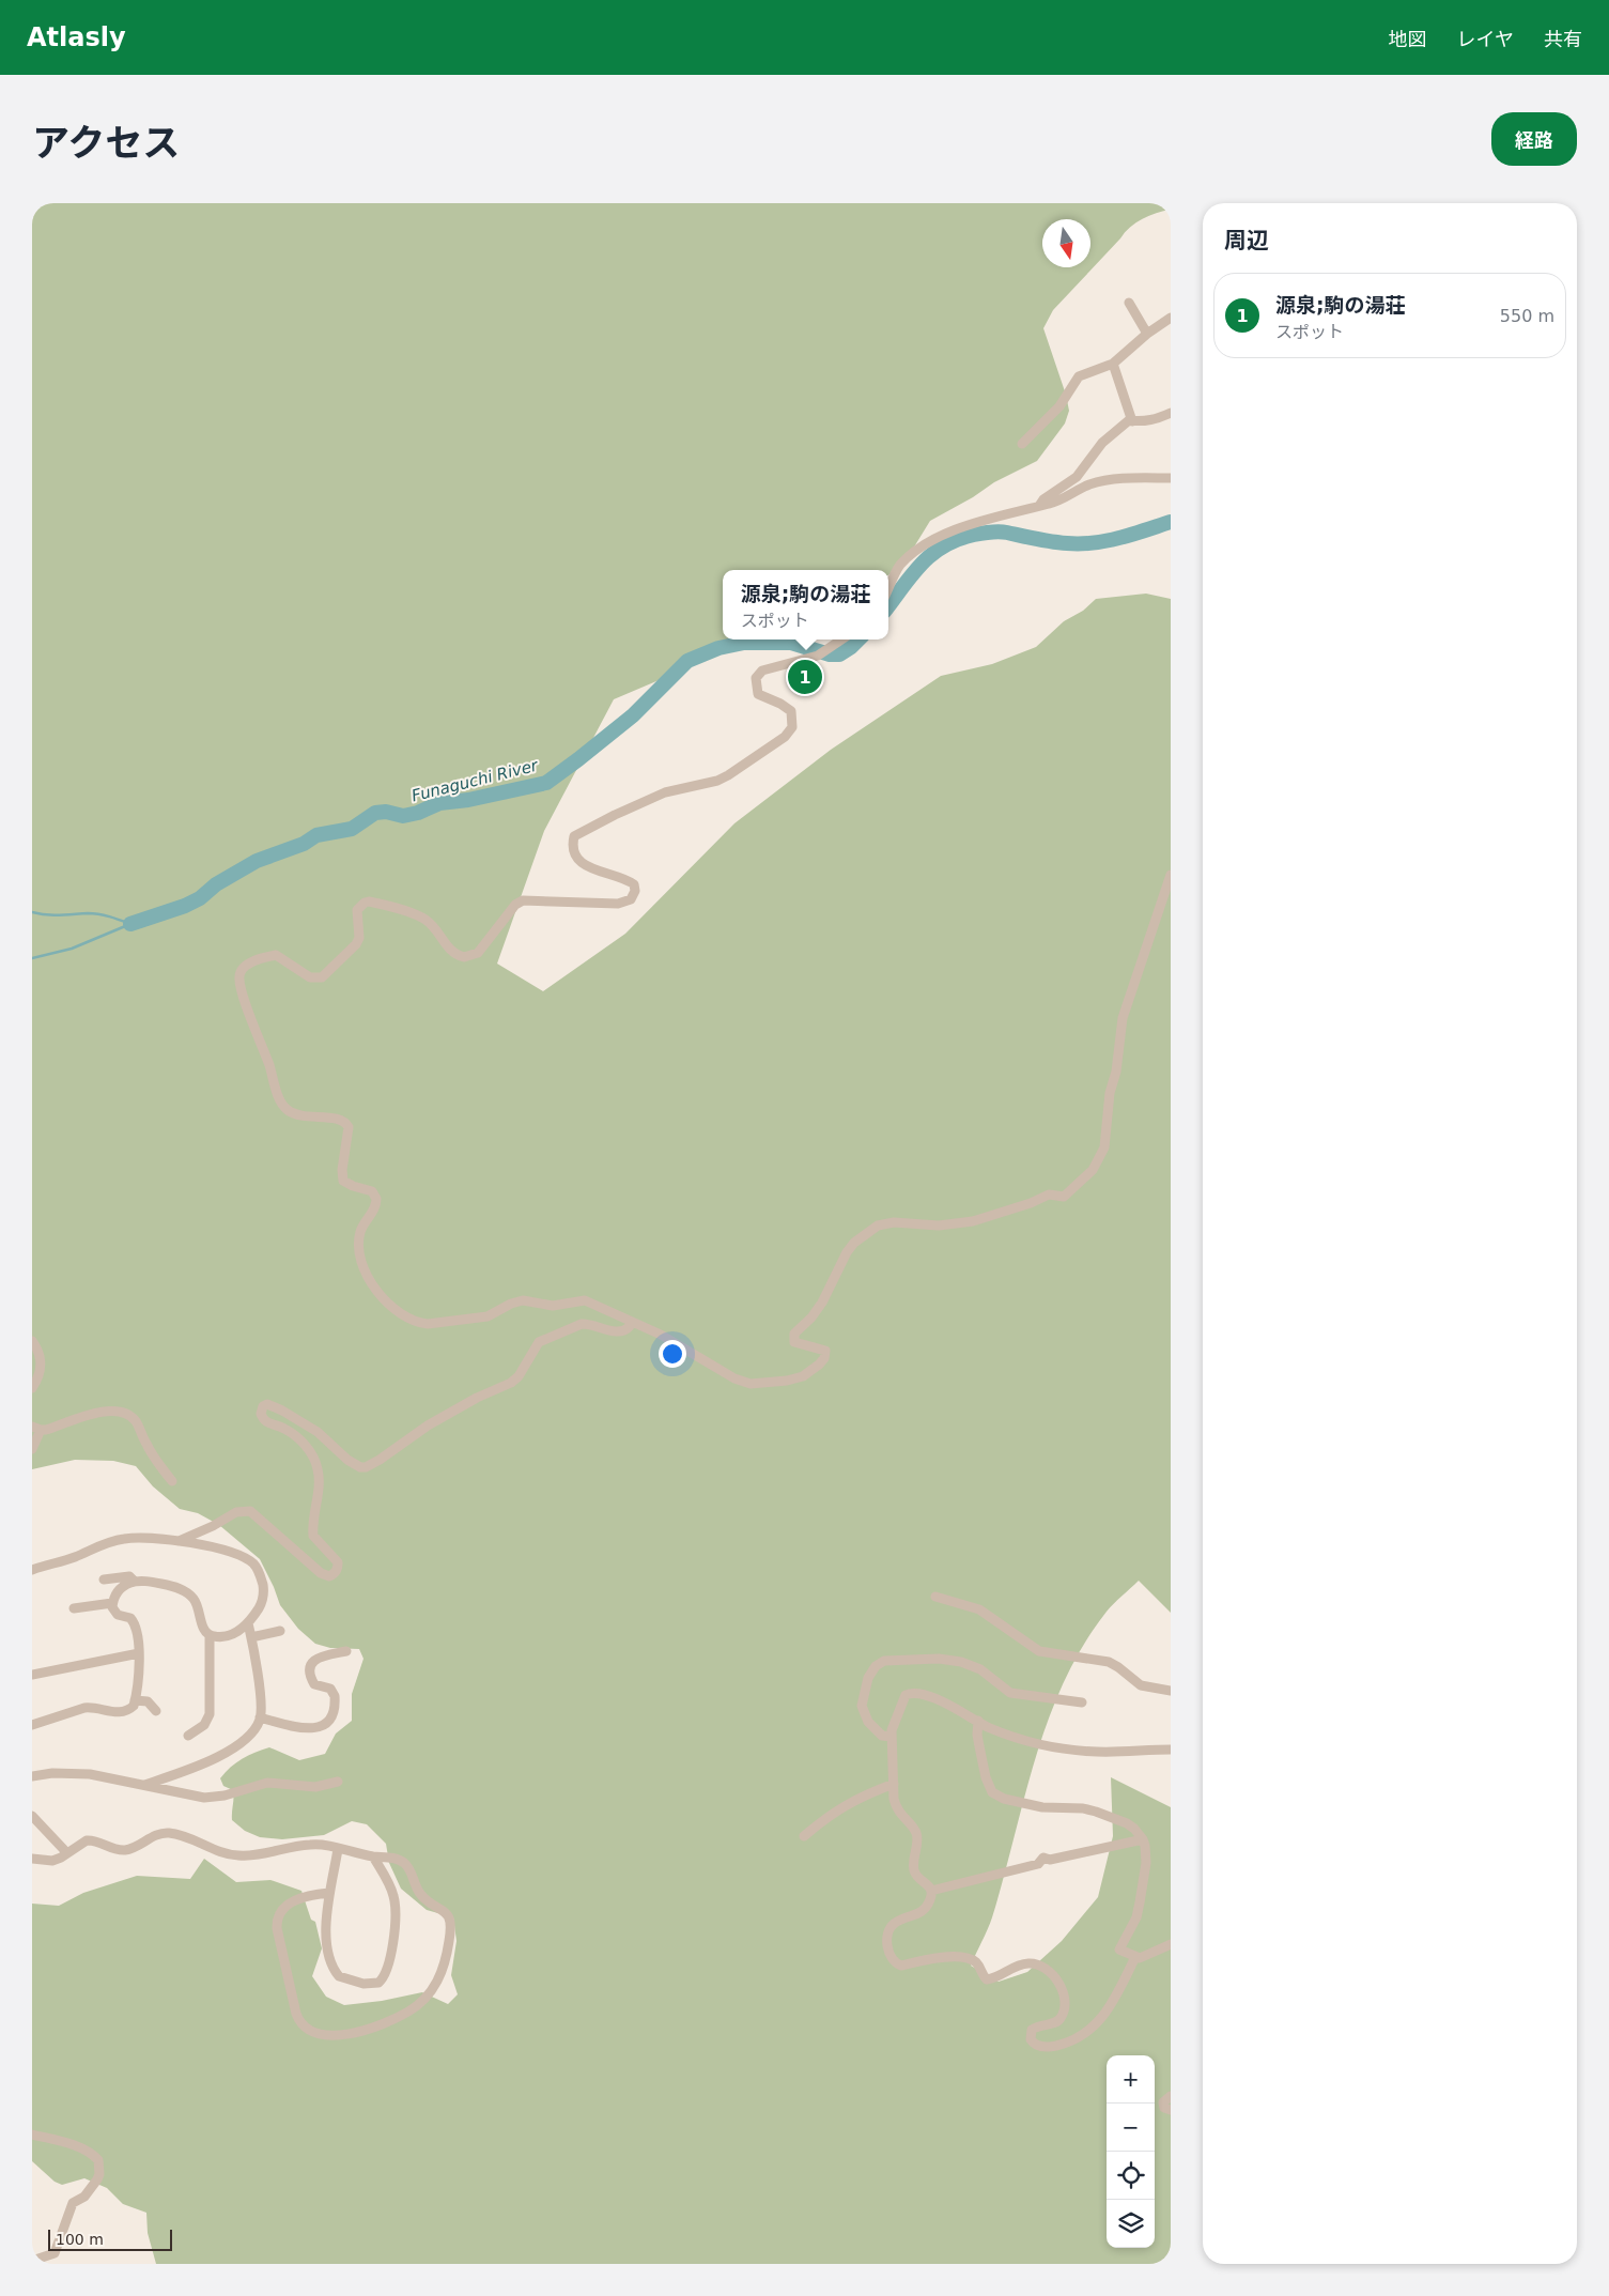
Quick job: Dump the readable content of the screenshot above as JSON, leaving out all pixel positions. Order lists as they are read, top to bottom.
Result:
{
  "water": ["Funaguchi River"],
  "scale_bar": "100 m",
  "north": "bottom",
  "page": {
    "header": "Atlasly",
    "nav": ["地図", "レイヤ", "共有"],
    "title": "アクセス",
    "buttons": "経路",
    "heading": "周辺",
    "list": [
      {
        "mark": "1",
        "name": "源泉;駒の湯荘",
        "note": "スポット",
        "value": "550 m"
      }
    ],
    "popup": ["源泉;駒の湯荘", "スポット"],
    "pins": "1",
    "map_buttons": ["+", "−"],
    "scale": "100 m"
  }
}
